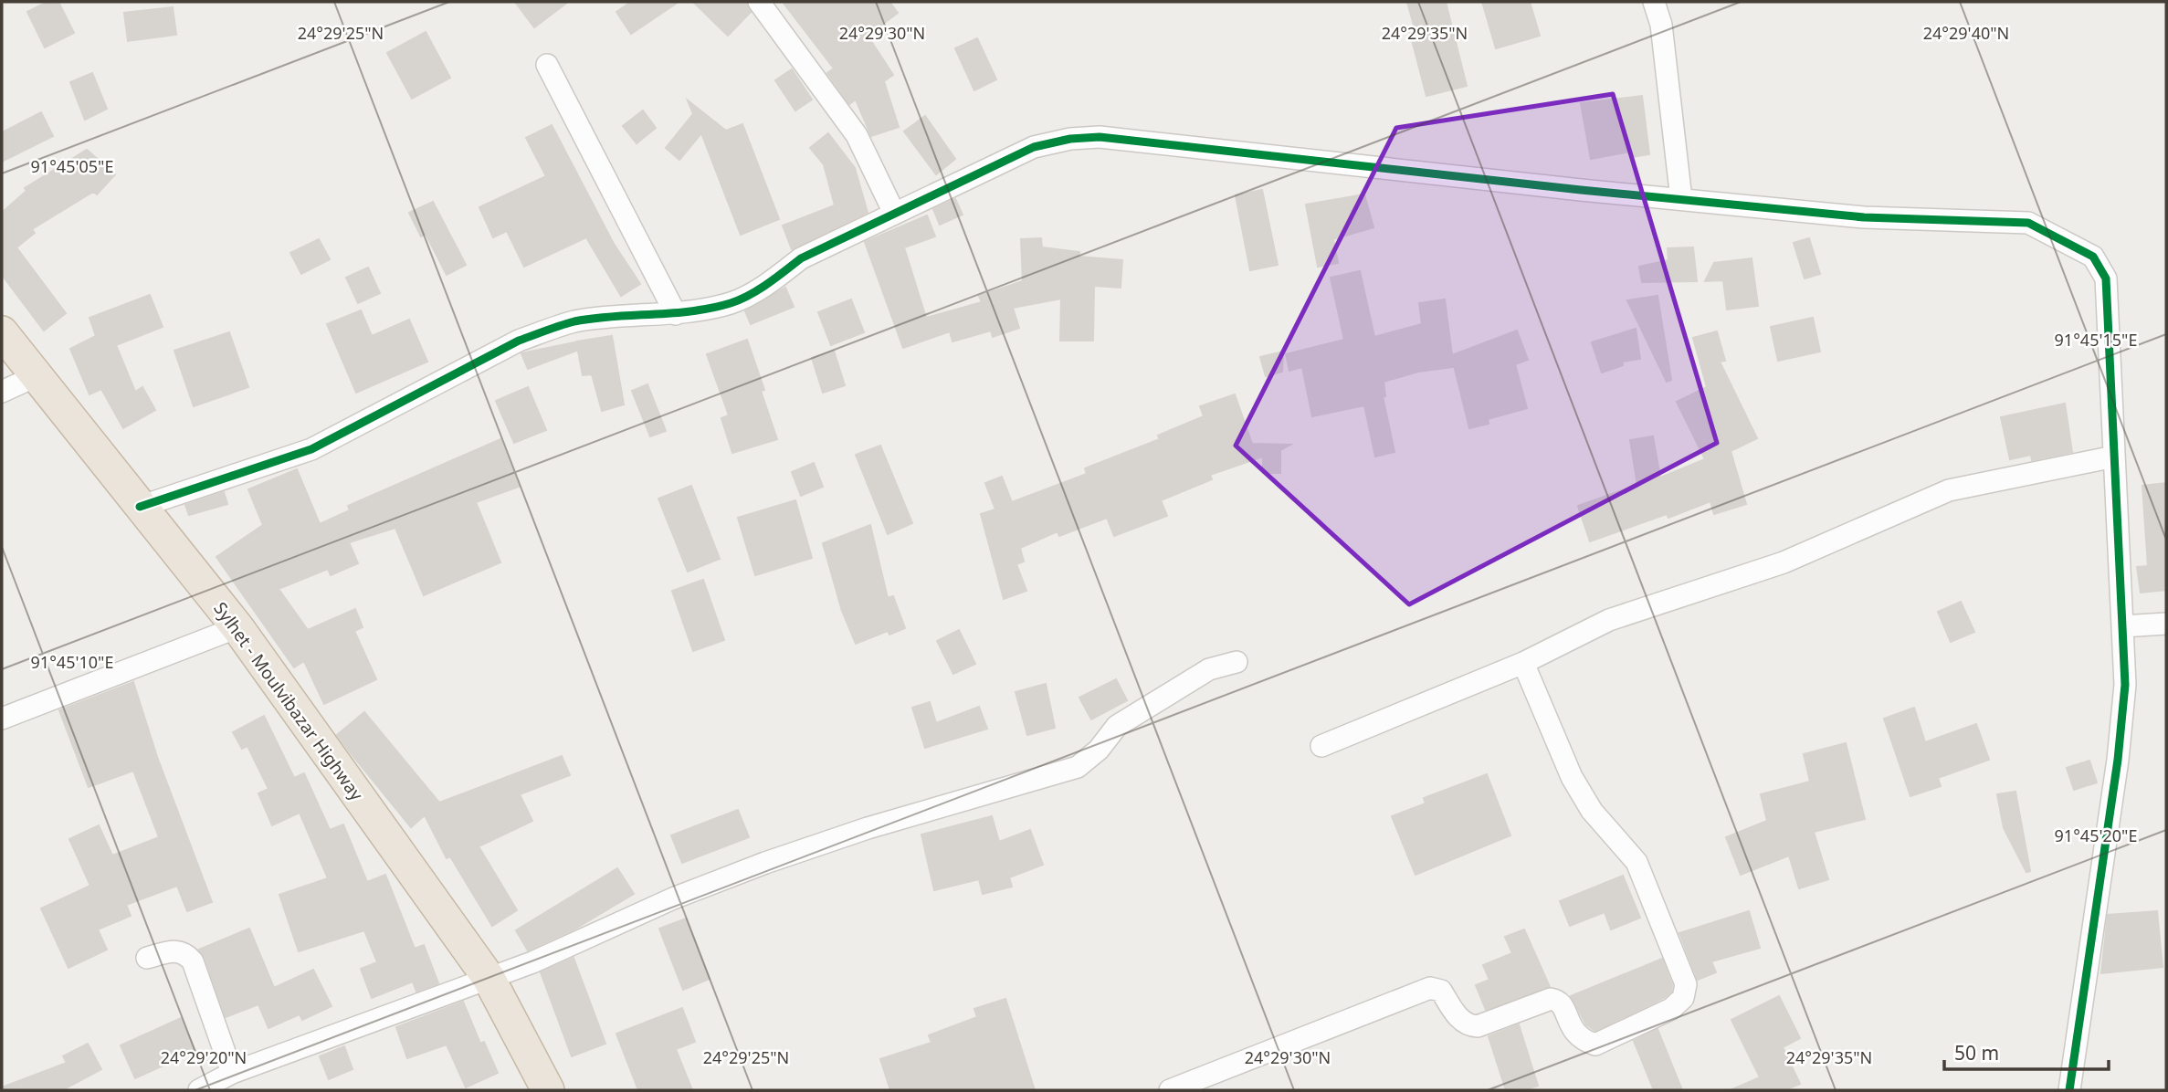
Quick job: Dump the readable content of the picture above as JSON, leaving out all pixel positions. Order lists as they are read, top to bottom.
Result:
{
  "streets": {
    "highway": ["Sylhet - Moulvibazar Highway"]
  },
  "scale_bar": "50 m",
  "coordinates": [
    "24°29'25\"N",
    "24°29'30\"N",
    "24°29'35\"N",
    "24°29'40\"N",
    "91°45'05\"E",
    "91°45'15\"E",
    "91°45'10\"E",
    "91°45'20\"E",
    "24°29'20\"N"
  ]
}
